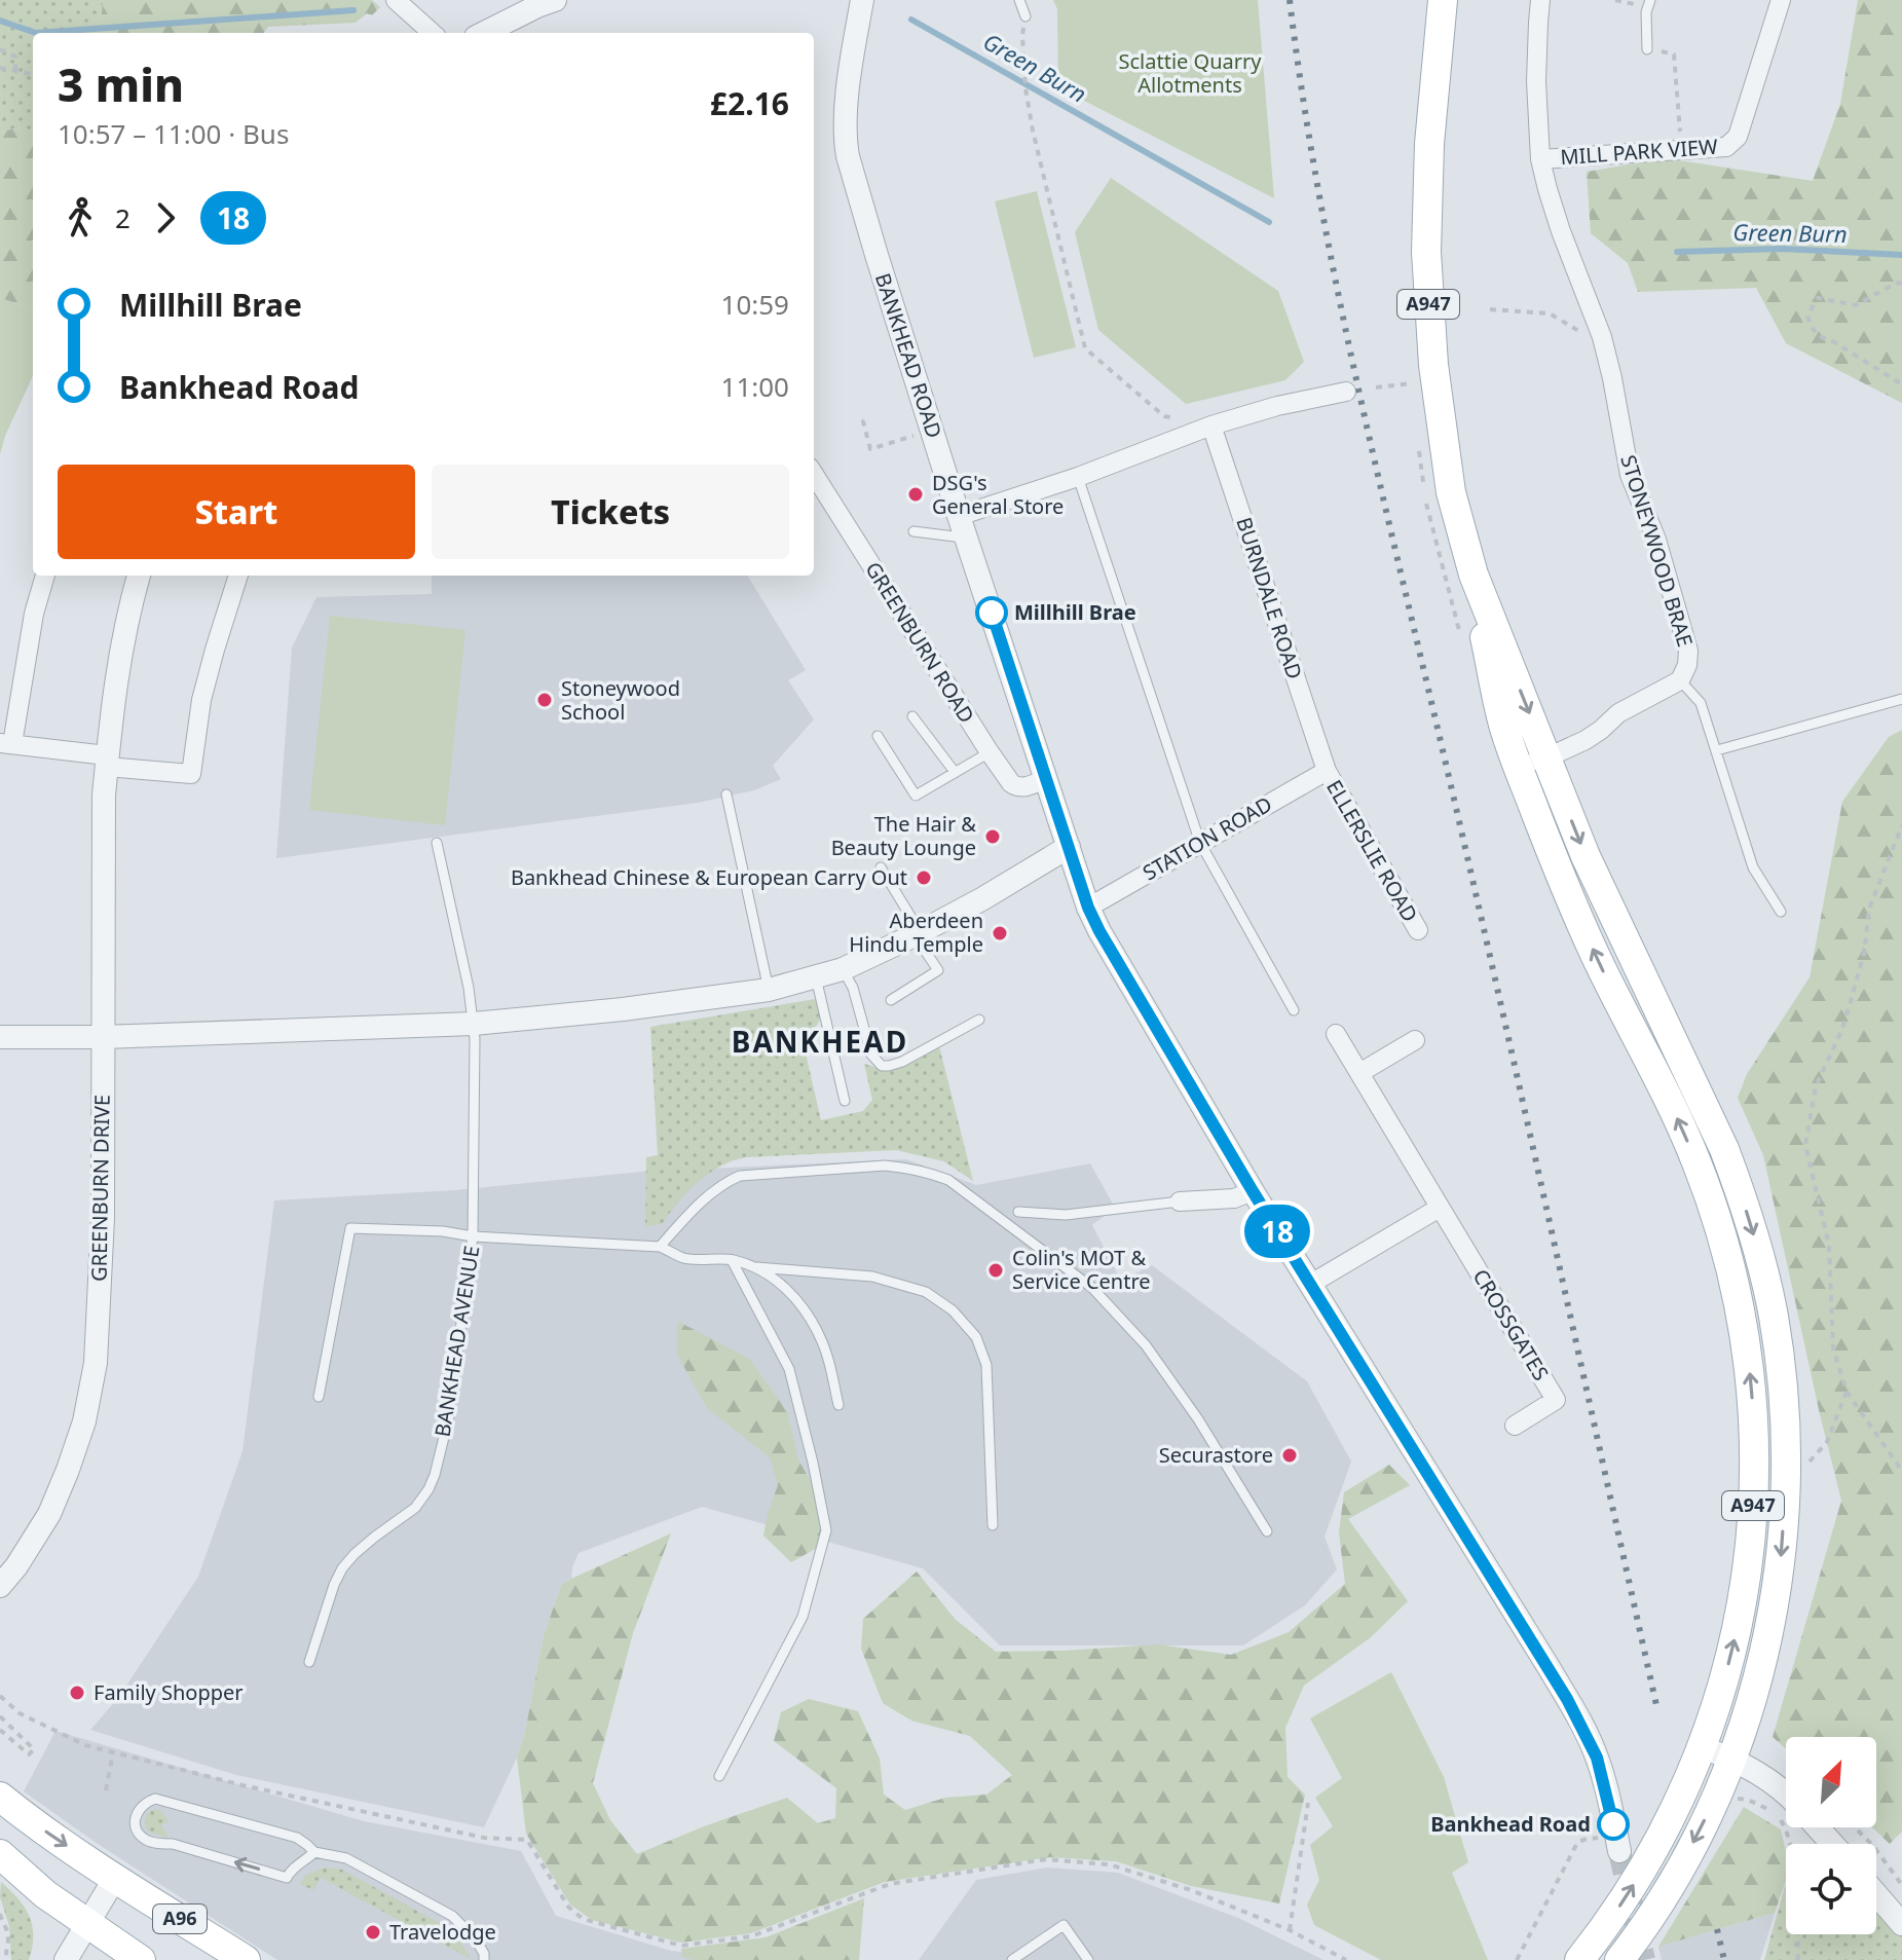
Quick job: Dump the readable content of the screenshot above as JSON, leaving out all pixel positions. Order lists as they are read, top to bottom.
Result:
{
  "streets": {
    "main road": ["A947", "A96"],
    "street": [
      "MILL PARK VIEW",
      "BANKHEAD ROAD",
      "STONEYWOOD BRAE",
      "BURNDALE ROAD",
      "GREENBURN ROAD",
      "STATION ROAD",
      "ELLERSLIE ROAD",
      "GREENBURN DRIVE",
      "CROSSGATES"
    ],
    "lane": ["BANKHEAD AVENUE"]
  },
  "crossings": [
    ["MILL PARK VIEW", "STONEYWOOD BRAE"],
    ["BANKHEAD ROAD", "GREENBURN ROAD"],
    ["BANKHEAD ROAD", "STATION ROAD"],
    ["BURNDALE ROAD", "STATION ROAD"],
    ["BURNDALE ROAD", "ELLERSLIE ROAD"],
    ["STATION ROAD", "ELLERSLIE ROAD"]
  ],
  "districts": ["BANKHEAD"],
  "water": ["Green Burn"],
  "parks": ["Sclattie Quarry Allotments"],
  "places": [
    "DSG's General Store",
    "Millhill Brae",
    "Stoneywood School",
    "The Hair & Beauty Lounge",
    "Bankhead Chinese & European Carry Out",
    "Aberdeen Hindu Temple",
    "Colin's MOT & Service Centre",
    "Securastore",
    "Family Shopper",
    "Bankhead Road",
    "Travelodge"
  ],
  "lines": ["bus line 18"],
  "north": "top right",
  "page": {
    "on_map": "18",
    "heading": ["3 min", "10:57 – 11:00 · Bus", "£2.16"],
    "legs": ["2", "18"],
    "list": [
      {
        "name": "Millhill Brae",
        "value": "10:59"
      },
      {
        "name": "Bankhead Road",
        "value": "11:00"
      }
    ],
    "buttons": ["Start", "Tickets"]
  }
}
